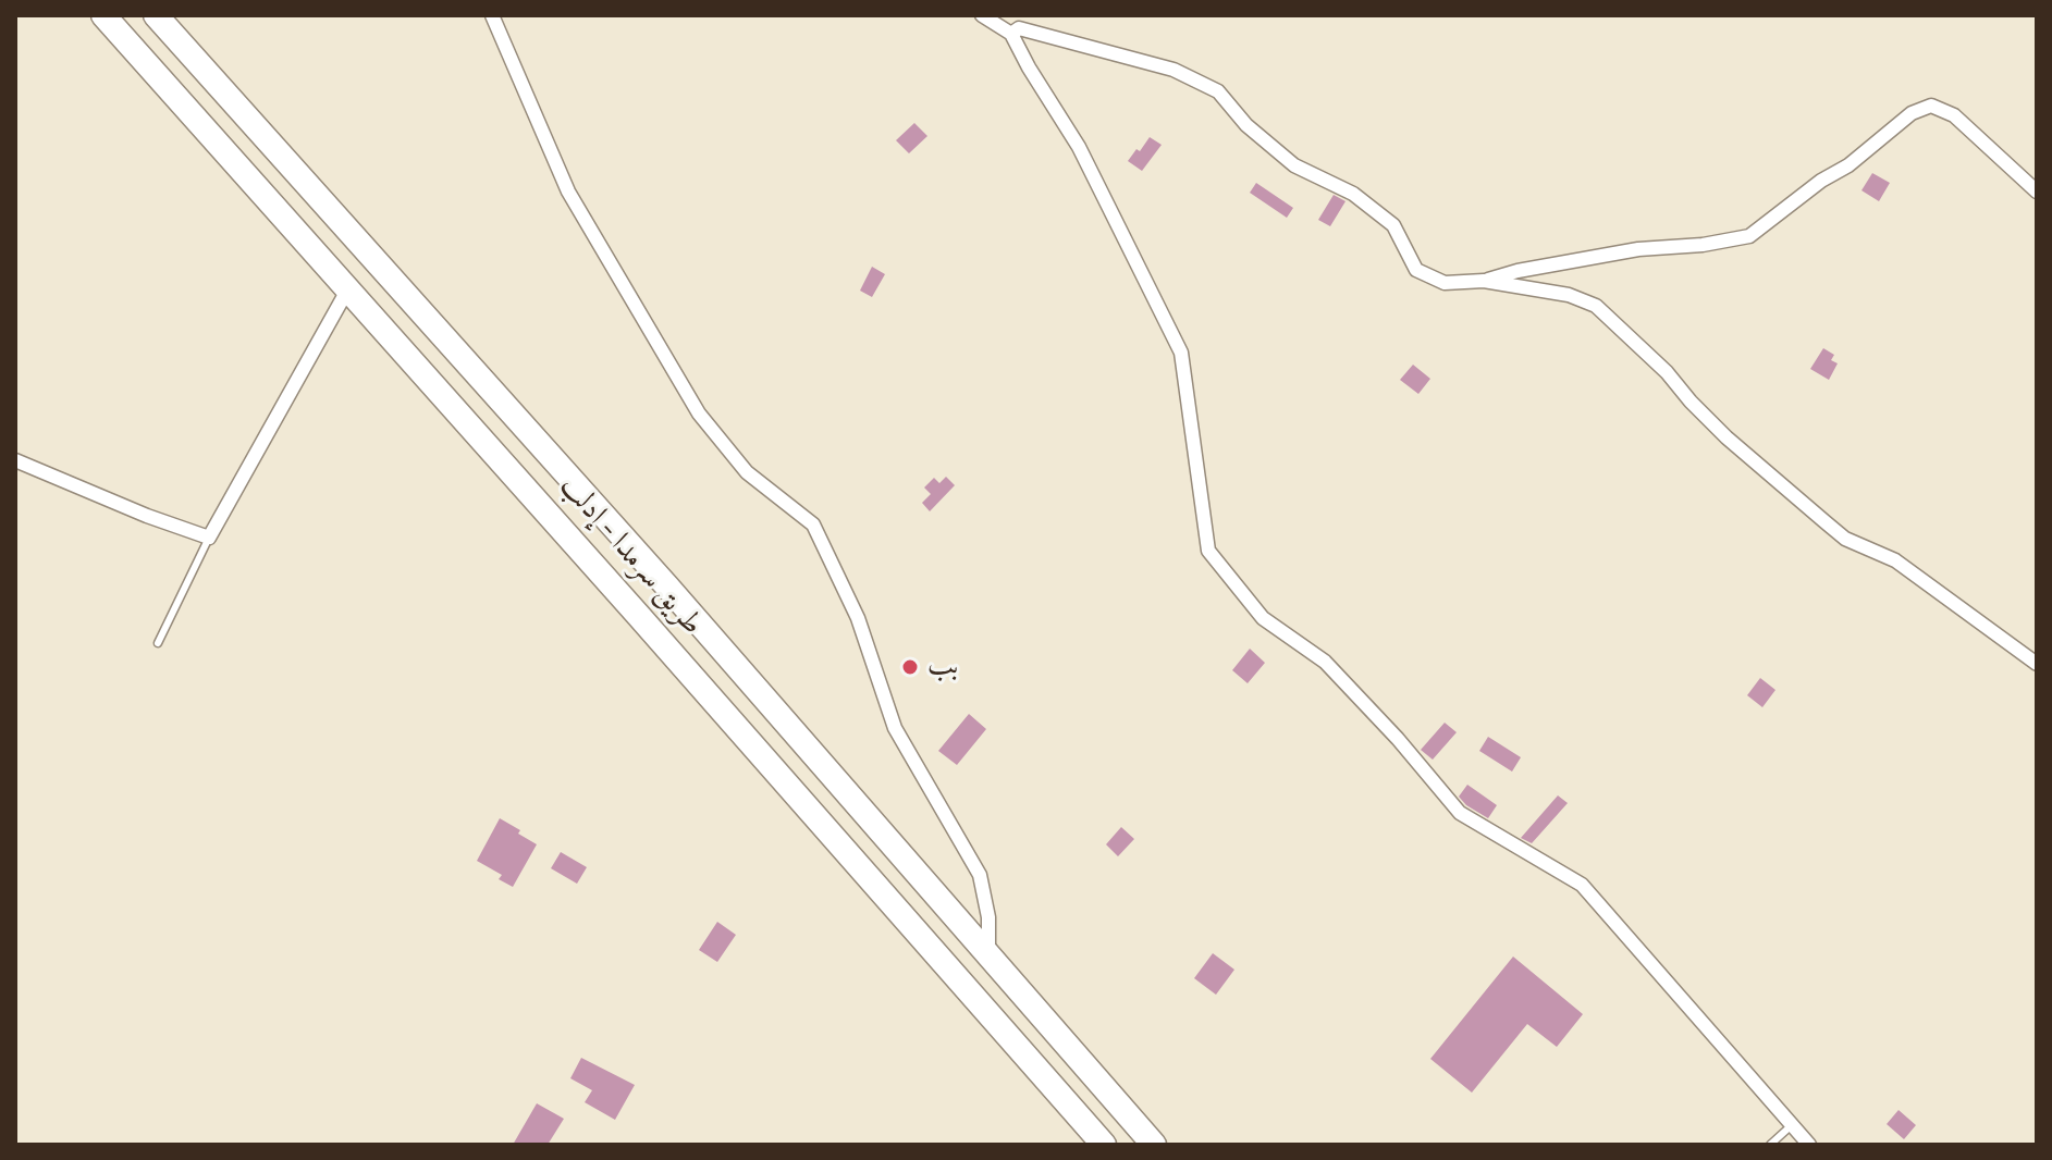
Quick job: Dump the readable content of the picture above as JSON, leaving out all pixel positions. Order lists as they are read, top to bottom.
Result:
{
  "streets": {
    "highway": ["طريق سرمدا - إدلب"]
  },
  "places": ["بب"]
}
